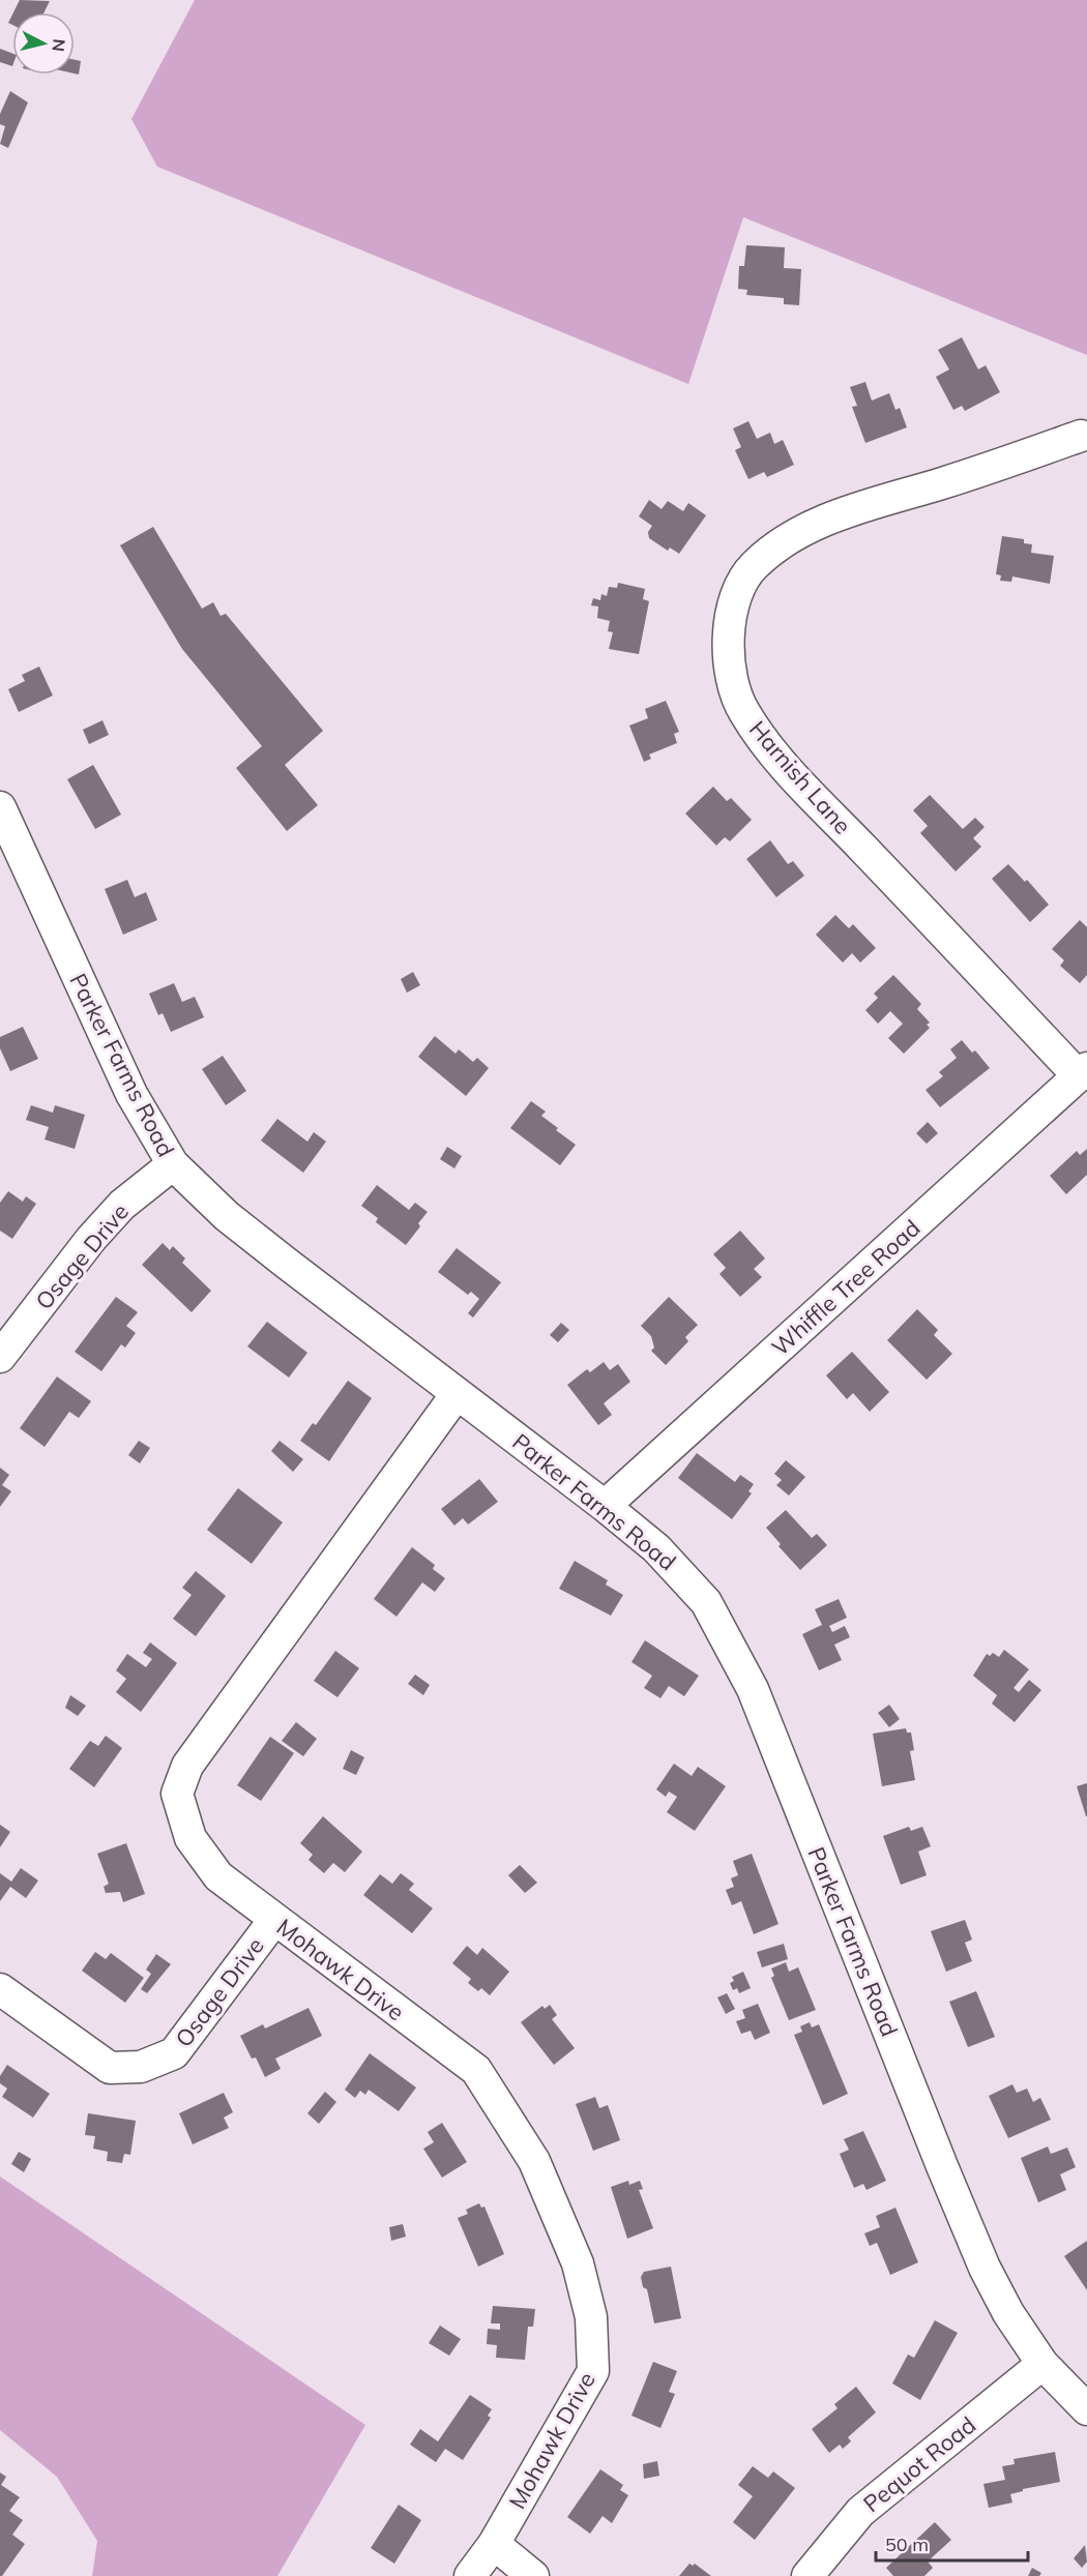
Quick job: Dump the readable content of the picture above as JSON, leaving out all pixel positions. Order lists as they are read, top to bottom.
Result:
{
  "streets": {
    "street": [
      "Harnish Lane",
      "Parker Farms Road",
      "Osage Drive",
      "Whiffle Tree Road",
      "Mohawk Drive",
      "Pequot Road"
    ]
  },
  "crossings": [
    ["Harnish Lane", "Whiffle Tree Road"],
    ["Parker Farms Road", "Osage Drive"],
    ["Parker Farms Road", "Whiffle Tree Road"],
    ["Parker Farms Road", "Mohawk Drive"],
    ["Parker Farms Road", "Pequot Road"],
    ["Osage Drive", "Mohawk Drive"]
  ],
  "scale_bar": "50 m",
  "north": "right"
}
